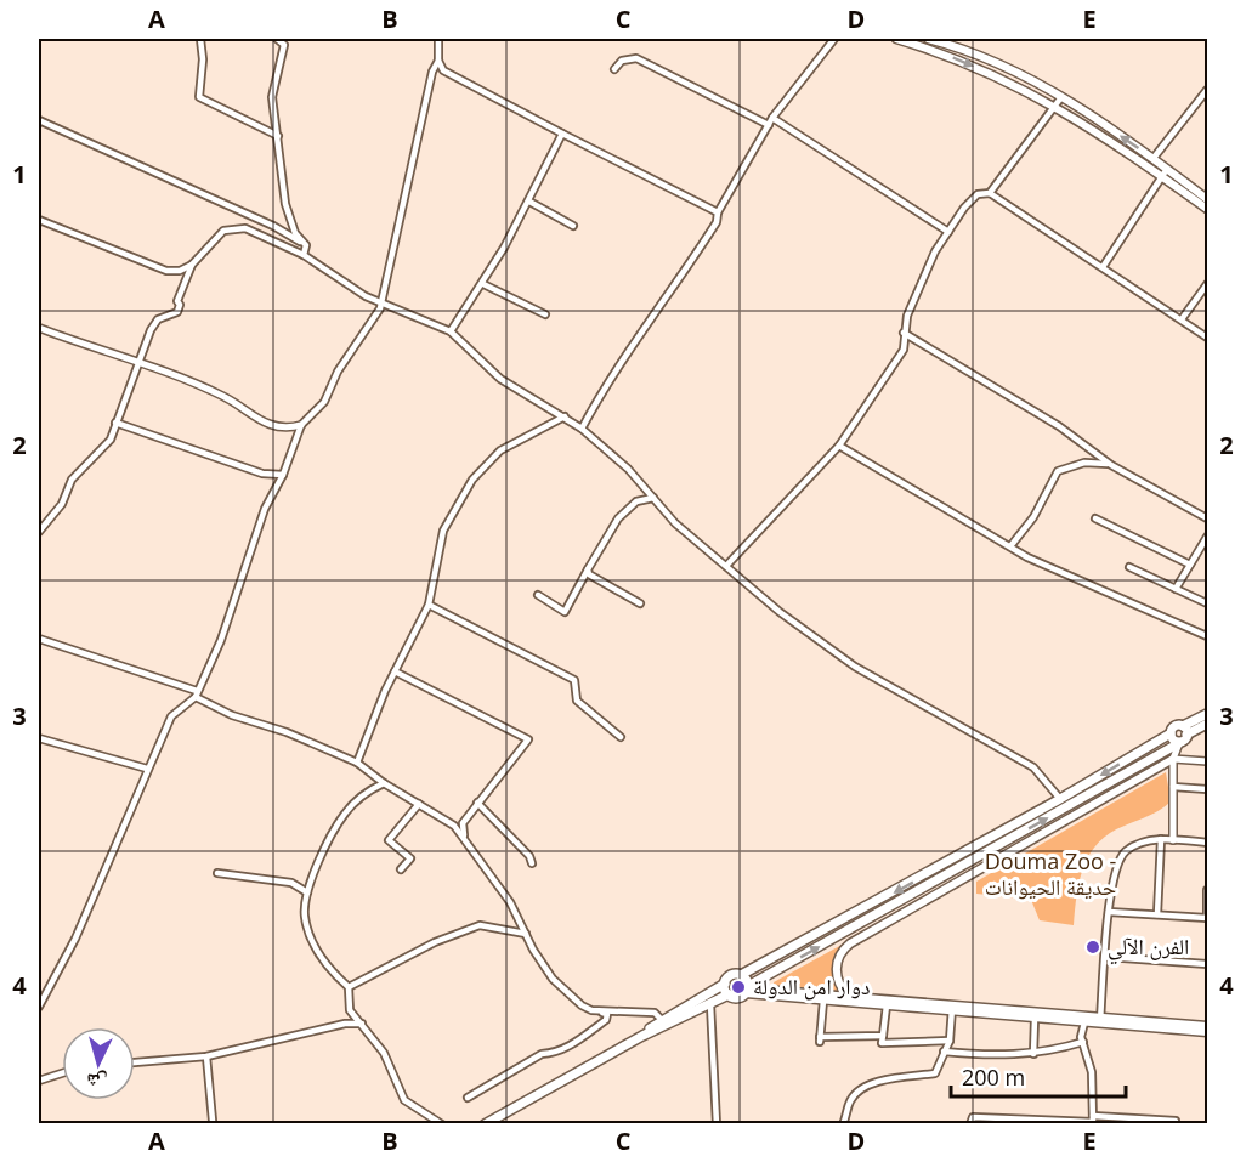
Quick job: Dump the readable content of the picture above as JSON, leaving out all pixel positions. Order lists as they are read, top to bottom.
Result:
{
  "parks": ["Douma Zoo - حديقة الحيوانات"],
  "places": ["الفرن الآلي", "دوار امن الدولة"],
  "scale_bar": "200 m",
  "north": "bottom",
  "grid": {
    "columns": [
      "A",
      "B",
      "C",
      "D",
      "E"
    ],
    "rows": [
      "1",
      "2",
      "3",
      "4"
    ]
  }
}
